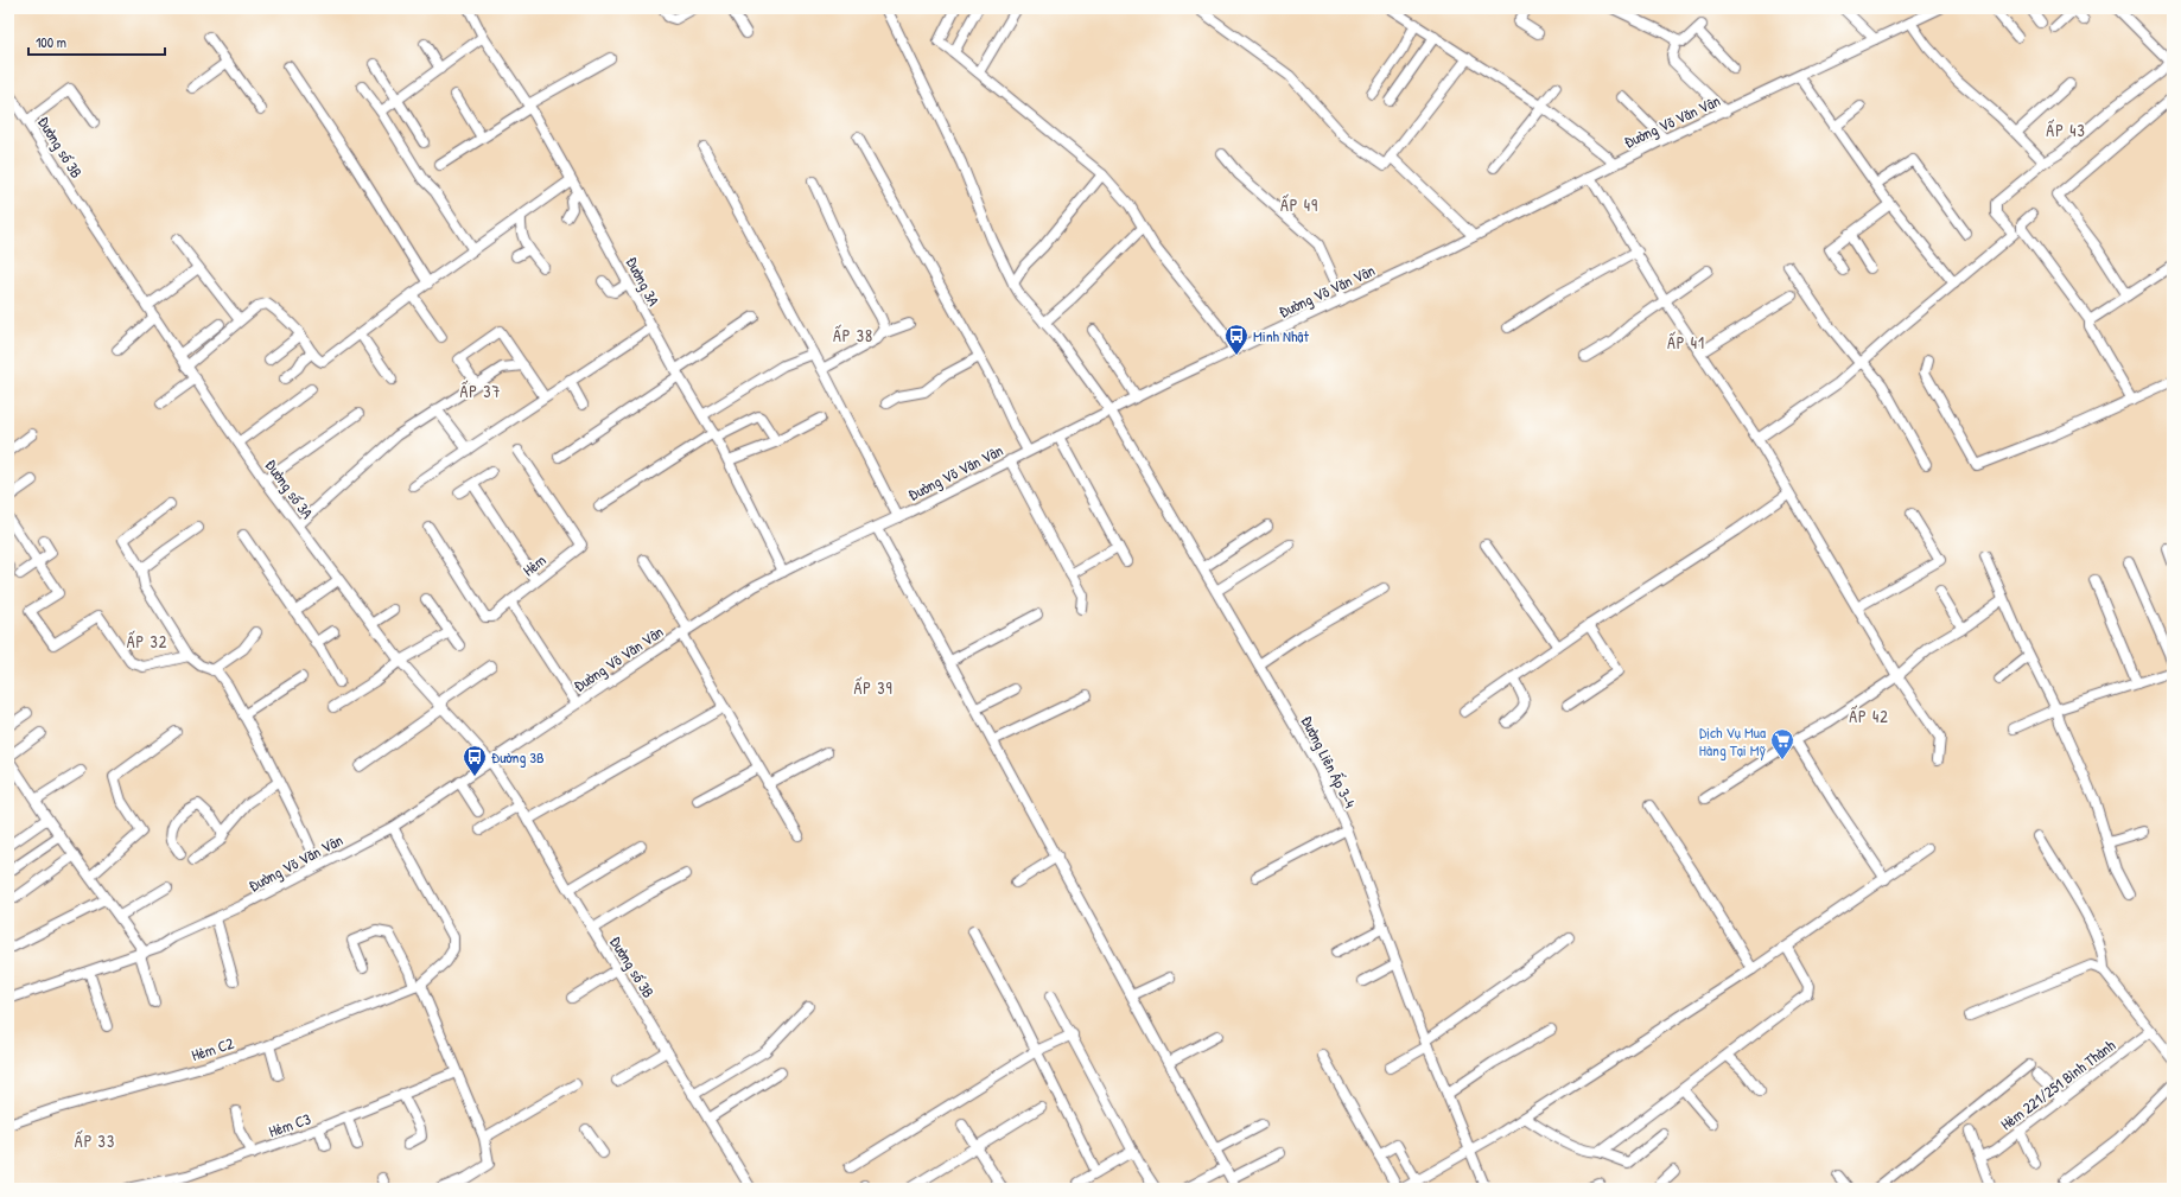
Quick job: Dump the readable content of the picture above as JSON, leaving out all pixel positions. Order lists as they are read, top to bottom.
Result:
{
  "streets": {
    "street": [
      "Đường Võ Văn Vân",
      "Đường số 3B",
      "Đường 3A",
      "Đường số 3A",
      "Hẻm",
      "Đường Liên Ấp 3-4",
      "Hẻm C2",
      "Hẻm 221/251 Bình Thành",
      "Hẻm C3"
    ]
  },
  "crossings": [
    ["Đường Võ Văn Vân", "Đường số 3B"],
    ["Đường Võ Văn Vân", "Đường 3A"],
    ["Đường Võ Văn Vân", "Đường số 3A"],
    ["Đường Võ Văn Vân", "Đường Liên Ấp 3-4"],
    ["Đường số 3B", "Đường số 3A"]
  ],
  "districts": [
    "ẤP 43",
    "ẤP 49",
    "ẤP 38",
    "ẤP 41",
    "ẤP 37",
    "ẤP 32",
    "ẤP 39",
    "ẤP 42",
    "ẤP 33"
  ],
  "places": {
    "bus stop": ["Minh Nhật", "Đường 3B"],
    "supermarket": ["Dịch Vụ Mua Hàng Tại Mỹ"]
  },
  "scale_bar": "100 m"
}
